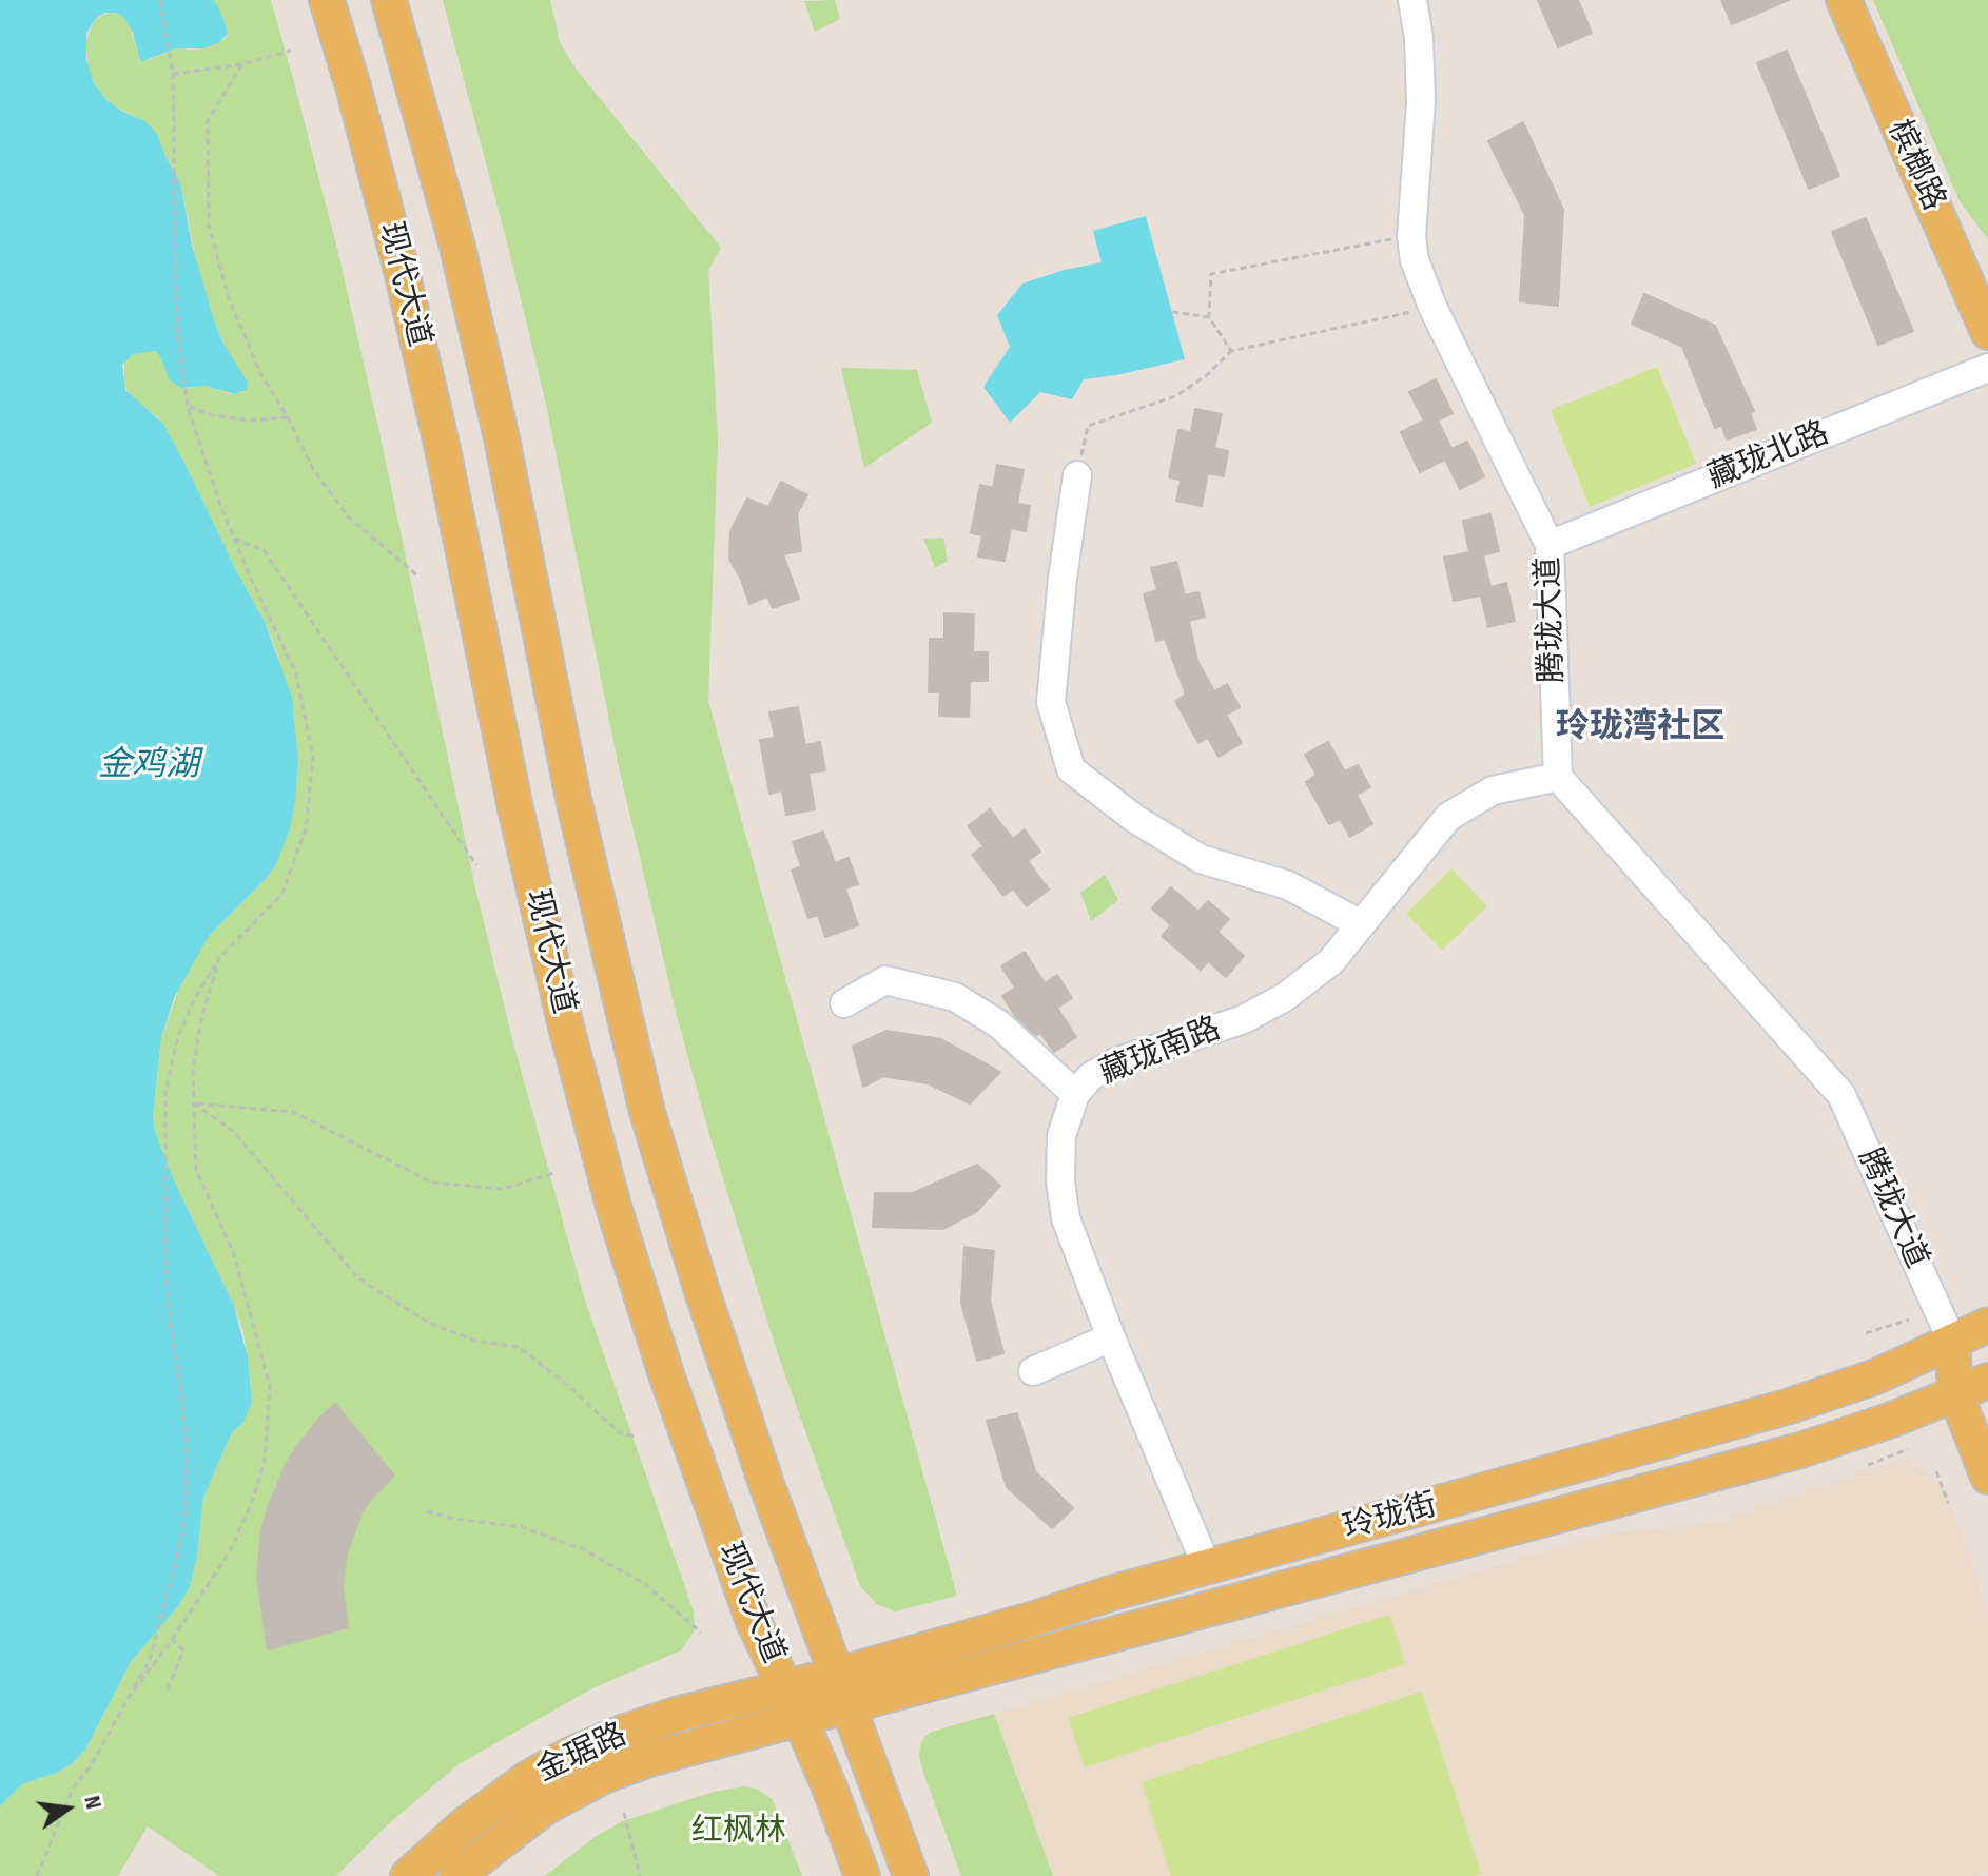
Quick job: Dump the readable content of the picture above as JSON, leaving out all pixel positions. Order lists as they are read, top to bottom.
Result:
{
  "streets": {
    "main road": [
      "槟榔路",
      "现代大道",
      "玲珑街",
      "金琚路"
    ],
    "street": ["藏珑北路", "腾珑大道", "藏珑南路"]
  },
  "crossings": [
    ["现代大道", "玲珑街"],
    ["现代大道", "金琚路"],
    ["藏珑北路", "腾珑大道"],
    ["腾珑大道", "藏珑南路"],
    ["腾珑大道", "玲珑街"],
    ["藏珑南路", "玲珑街"],
    ["玲珑街", "金琚路"]
  ],
  "districts": ["玲珑湾社区"],
  "water": ["金鸡湖"],
  "parks": ["红枫林"],
  "north": "right"
}
